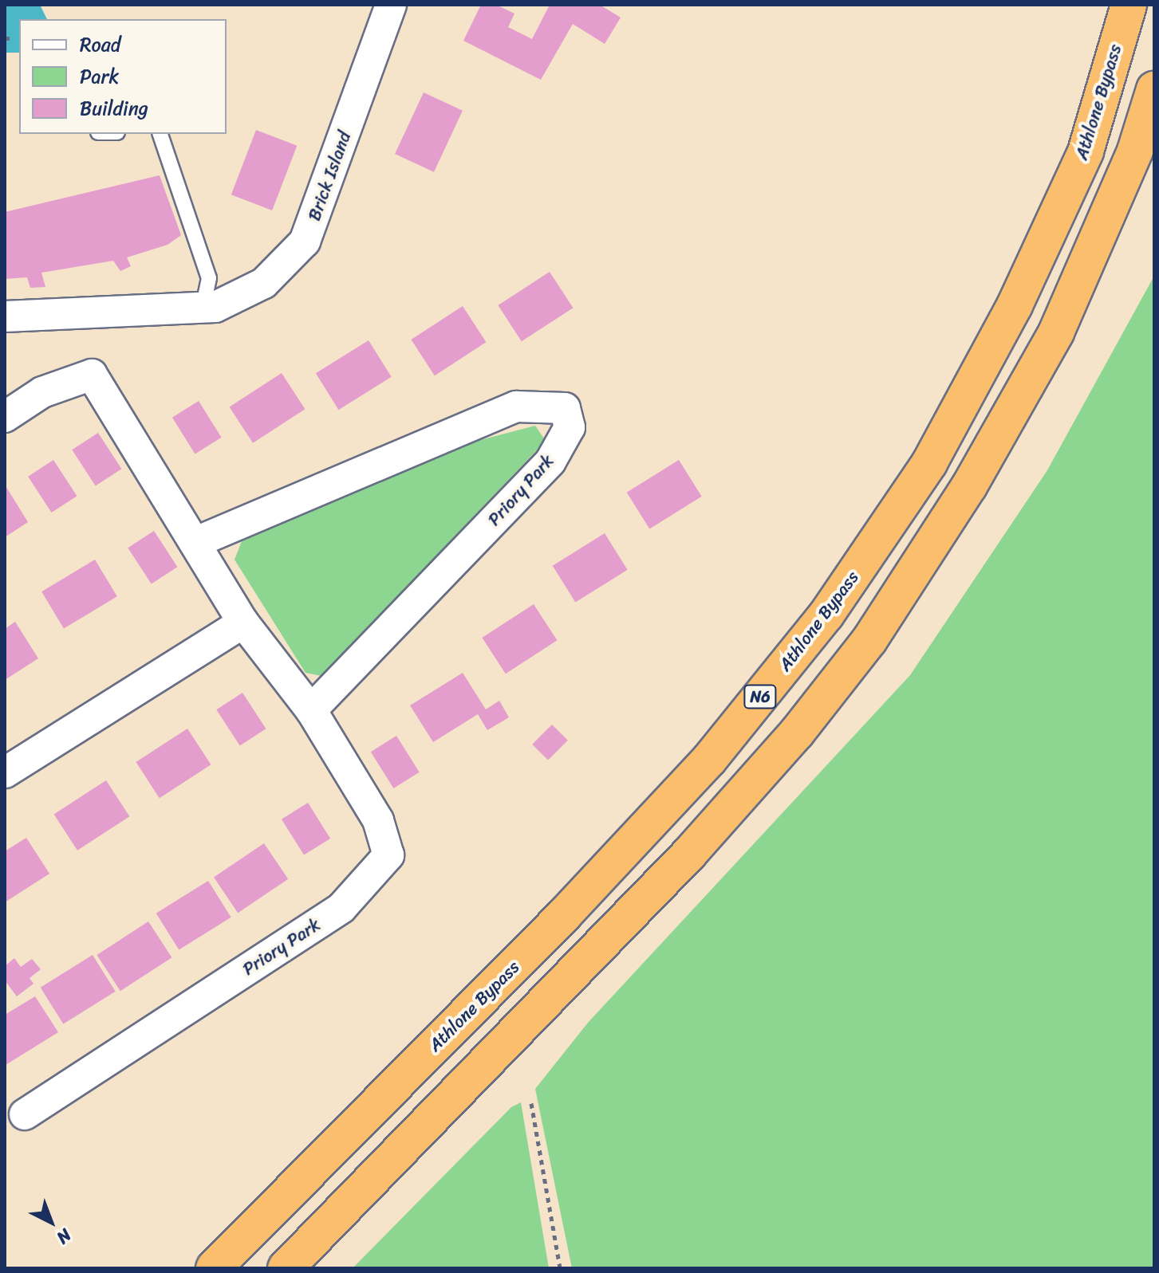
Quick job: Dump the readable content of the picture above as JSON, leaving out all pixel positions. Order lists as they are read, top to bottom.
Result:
{
  "streets": {
    "highway": ["Athlone Bypass", "N6"],
    "street": ["Brick Island", "Priory Park"]
  },
  "legend": ["Road", "Park", "Building"],
  "north": "bottom right"
}
